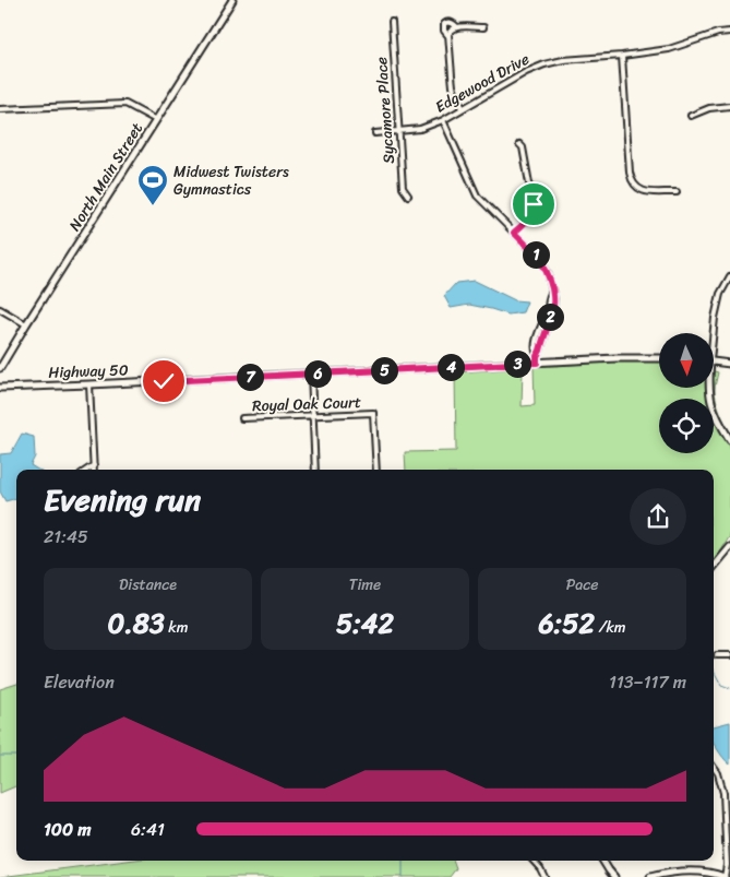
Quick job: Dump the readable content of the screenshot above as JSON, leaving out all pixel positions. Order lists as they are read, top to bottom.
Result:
{
  "streets": {
    "main road": ["North Main Street", "Highway 50"],
    "street": ["Edgewood Drive", "Sycamore Place", "Royal Oak Court"]
  },
  "crossings": [
    ["Edgewood Drive", "Sycamore Place"]
  ],
  "places": {
    "sports": ["Midwest Twisters Gymnastics"]
  },
  "north": "bottom",
  "page": {
    "pins": [
      "1",
      "2",
      "3",
      "4",
      "5",
      "6",
      "7"
    ],
    "heading": ["Evening run", "21:45"],
    "stats": [
      ["Distance", "0.83 km"],
      ["Time", "5:42"],
      ["Pace", "6:52 /km"]
    ],
    "chart": ["Elevation", "113–117 m"],
    "list": [
      {
        "name": "100 m",
        "note": "6:41"
      }
    ]
  }
}
